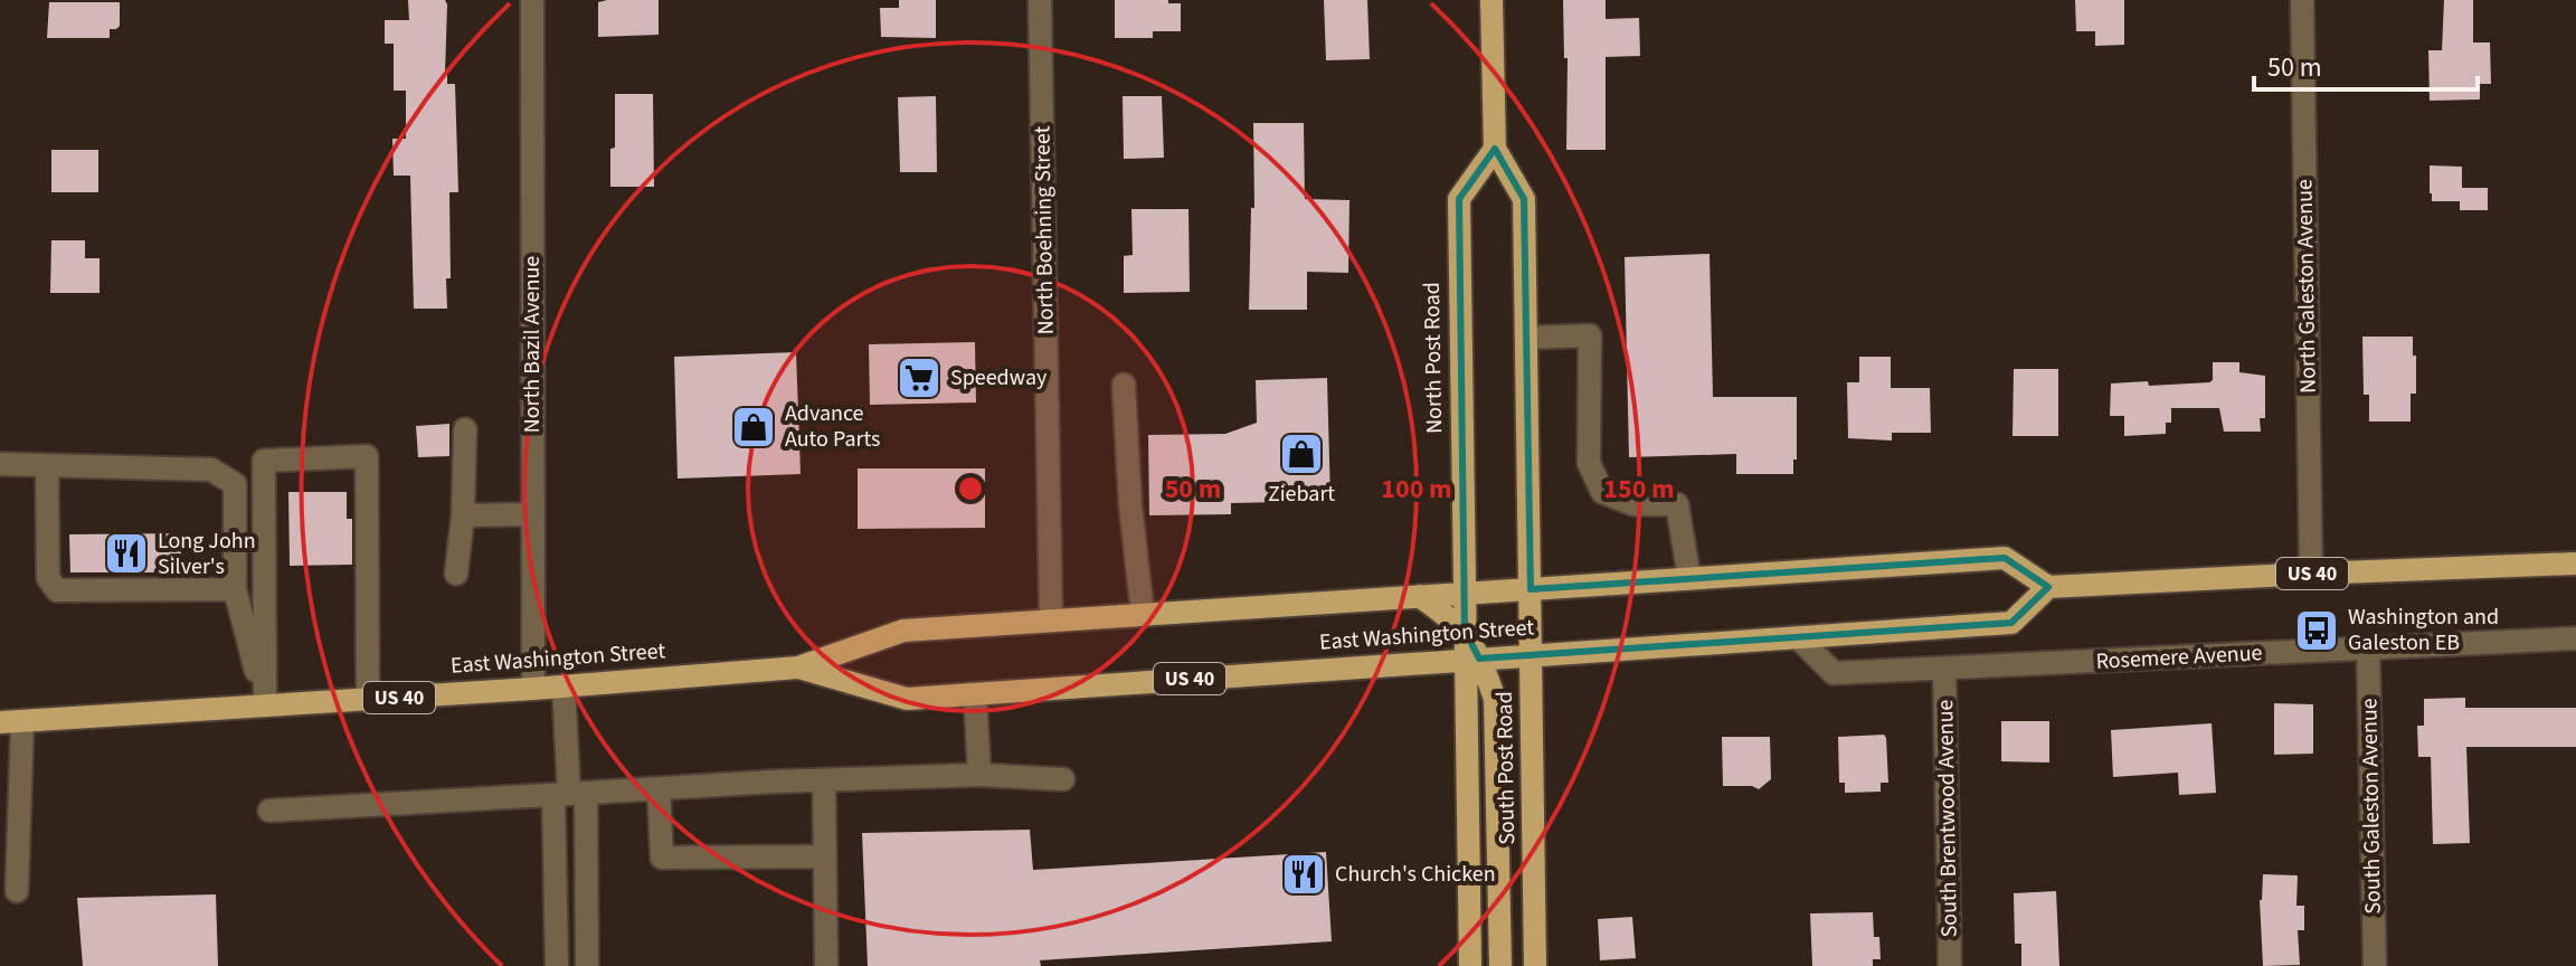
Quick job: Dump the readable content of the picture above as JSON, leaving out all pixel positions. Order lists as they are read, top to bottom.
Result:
{
  "streets": {
    "main road": [
      "North Post Road",
      "US 40",
      "East Washington Street",
      "South Post Road"
    ],
    "street": [
      "North Boehning Street",
      "North Galeston Avenue",
      "North Bazil Avenue",
      "Rosemere Avenue",
      "South Galeston Avenue",
      "South Brentwood Avenue"
    ]
  },
  "crossings": [
    ["North Boehning Street", "East Washington Street"],
    ["North Galeston Avenue", "US 40"],
    ["North Bazil Avenue", "East Washington Street"],
    ["North Post Road", "East Washington Street"],
    ["North Post Road", "South Post Road"],
    ["US 40", "East Washington Street"],
    ["East Washington Street", "Rosemere Avenue"],
    ["East Washington Street", "South Post Road"],
    ["Rosemere Avenue", "South Galeston Avenue"],
    ["Rosemere Avenue", "South Brentwood Avenue"]
  ],
  "places": {
    "supermarket": ["Speedway"],
    "shop": ["Advance Auto Parts", "Ziebart"],
    "restaurant": ["Long John Silver's", "Church's Chicken"],
    "bus stop": ["Washington and Galeston EB"]
  },
  "scale_bar": "50 m",
  "rings": ["50 m", "100 m", "150 m"]
}
